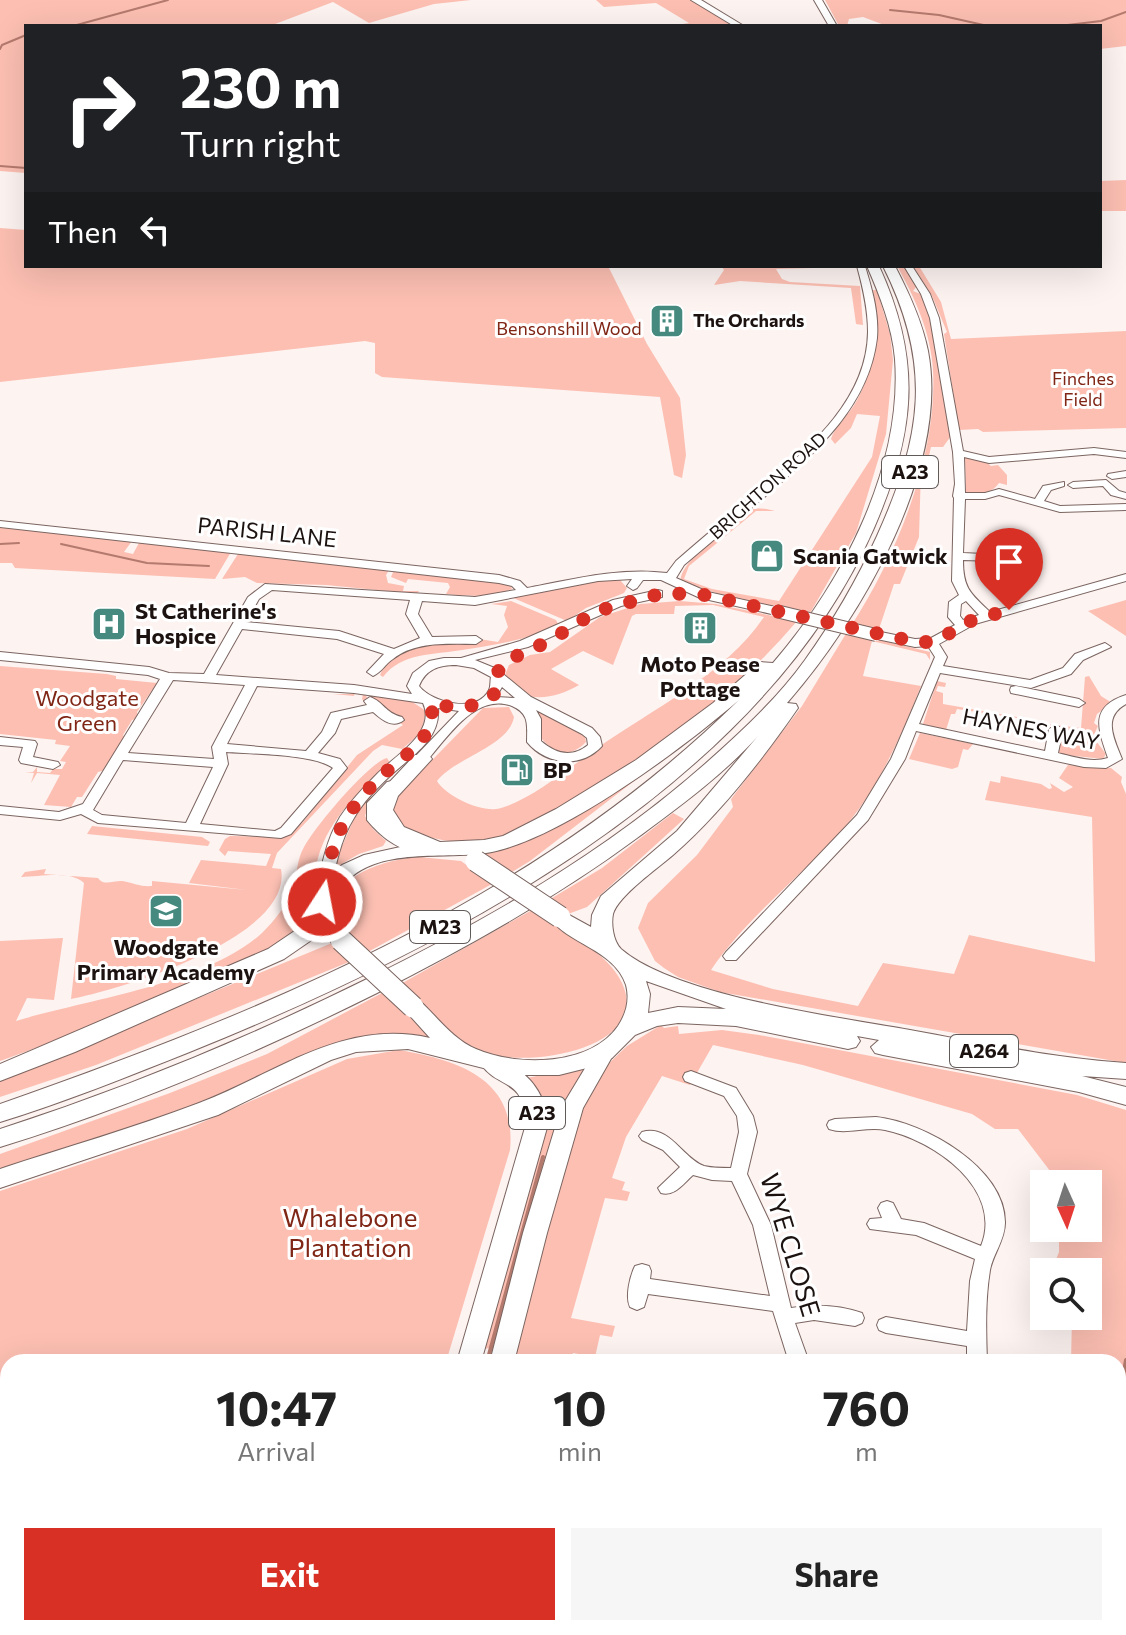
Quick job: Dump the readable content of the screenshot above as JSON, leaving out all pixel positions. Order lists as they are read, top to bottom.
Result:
{
  "streets": {
    "highway": ["A23", "M23", "A264"],
    "street": [
      "BRIGHTON ROAD",
      "PARISH LANE",
      "HAYNES WAY",
      "WYE CLOSE"
    ]
  },
  "crossings": [
    ["A23", "M23"],
    ["A23", "A264"]
  ],
  "parks": [
    "Bensonshill Wood",
    "Finches Field",
    "Woodgate Green",
    "Whalebone Plantation"
  ],
  "places": {
    "building": ["The Orchards", "Moto Pease Pottage"],
    "shop": ["Scania Gatwick"],
    "hospital": ["St Catherine's Hospice"],
    "fuel station": ["BP"],
    "school or university": ["Woodgate Primary Academy"]
  },
  "north": "bottom",
  "page": {
    "turn": ["230 m", "Turn right"],
    "then": "Then",
    "eta": [
      "10:47",
      "Arrival",
      "10",
      "min",
      "760",
      "m"
    ],
    "buttons": ["Exit", "Share"]
  }
}
